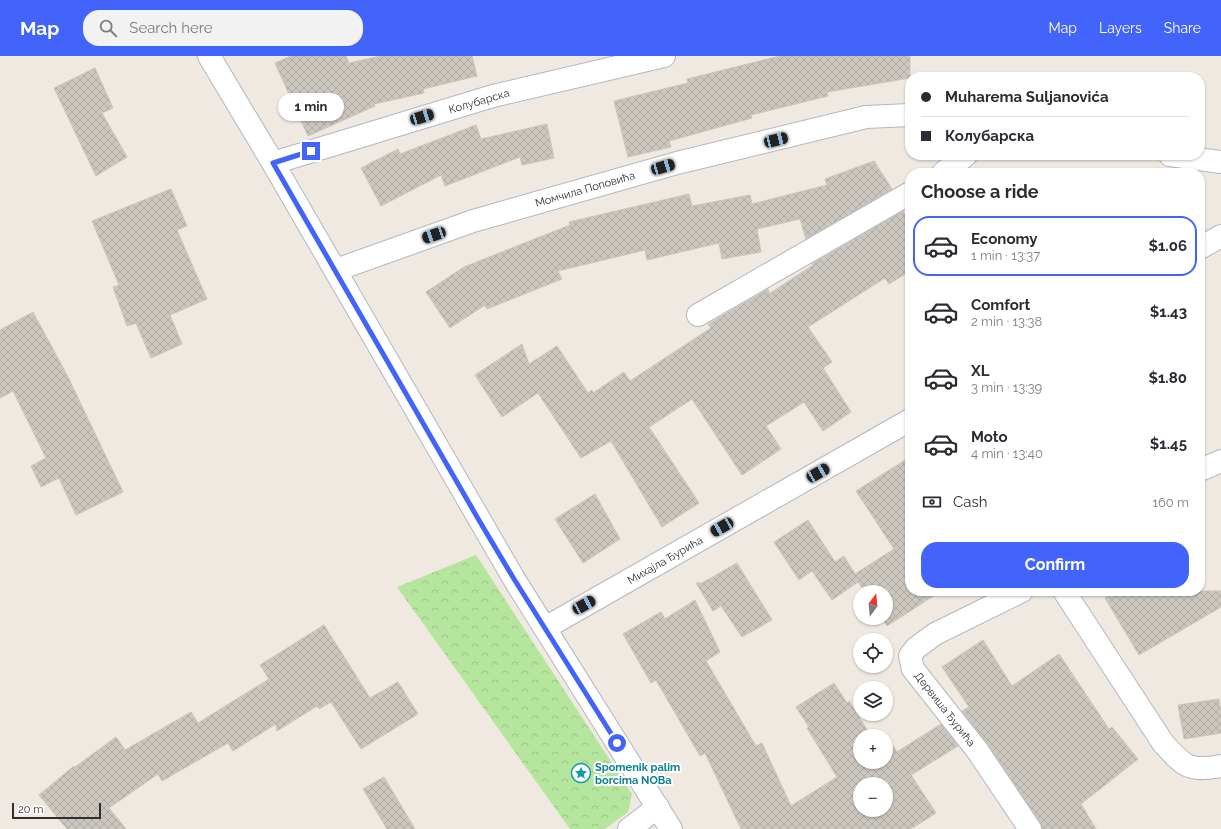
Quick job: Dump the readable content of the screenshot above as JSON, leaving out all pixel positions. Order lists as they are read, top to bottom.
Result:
{
  "streets": {
    "street": [
      "Колубарска",
      "Момчила Поповића",
      "Михајла Ђурића",
      "Дервиша Ђурића"
    ]
  },
  "places": {
    "place": ["Spomenik palim borcima NOBa"]
  },
  "scale_bar": "20 m",
  "north": "top",
  "page": {
    "header": "Map",
    "search": "Search here",
    "nav": ["Map", "Layers", "Share"],
    "banner": ["Muharema Suljanovića", "Колубарска"],
    "bubble": "1 min",
    "heading": "Choose a ride",
    "list": [
      {
        "name": "Economy",
        "note": "1 min · 13:37",
        "value": "$1.06"
      },
      {
        "name": "Comfort",
        "note": "2 min · 13:38",
        "value": "$1.43"
      },
      {
        "name": "XL",
        "note": "3 min · 13:39",
        "value": "$1.80"
      },
      {
        "name": "Moto",
        "note": "4 min · 13:40",
        "value": "$1.45"
      }
    ],
    "pay": ["Cash", "160 m"],
    "buttons": "Confirm",
    "map_buttons": ["+", "−"],
    "scale": "20 m"
  }
}
